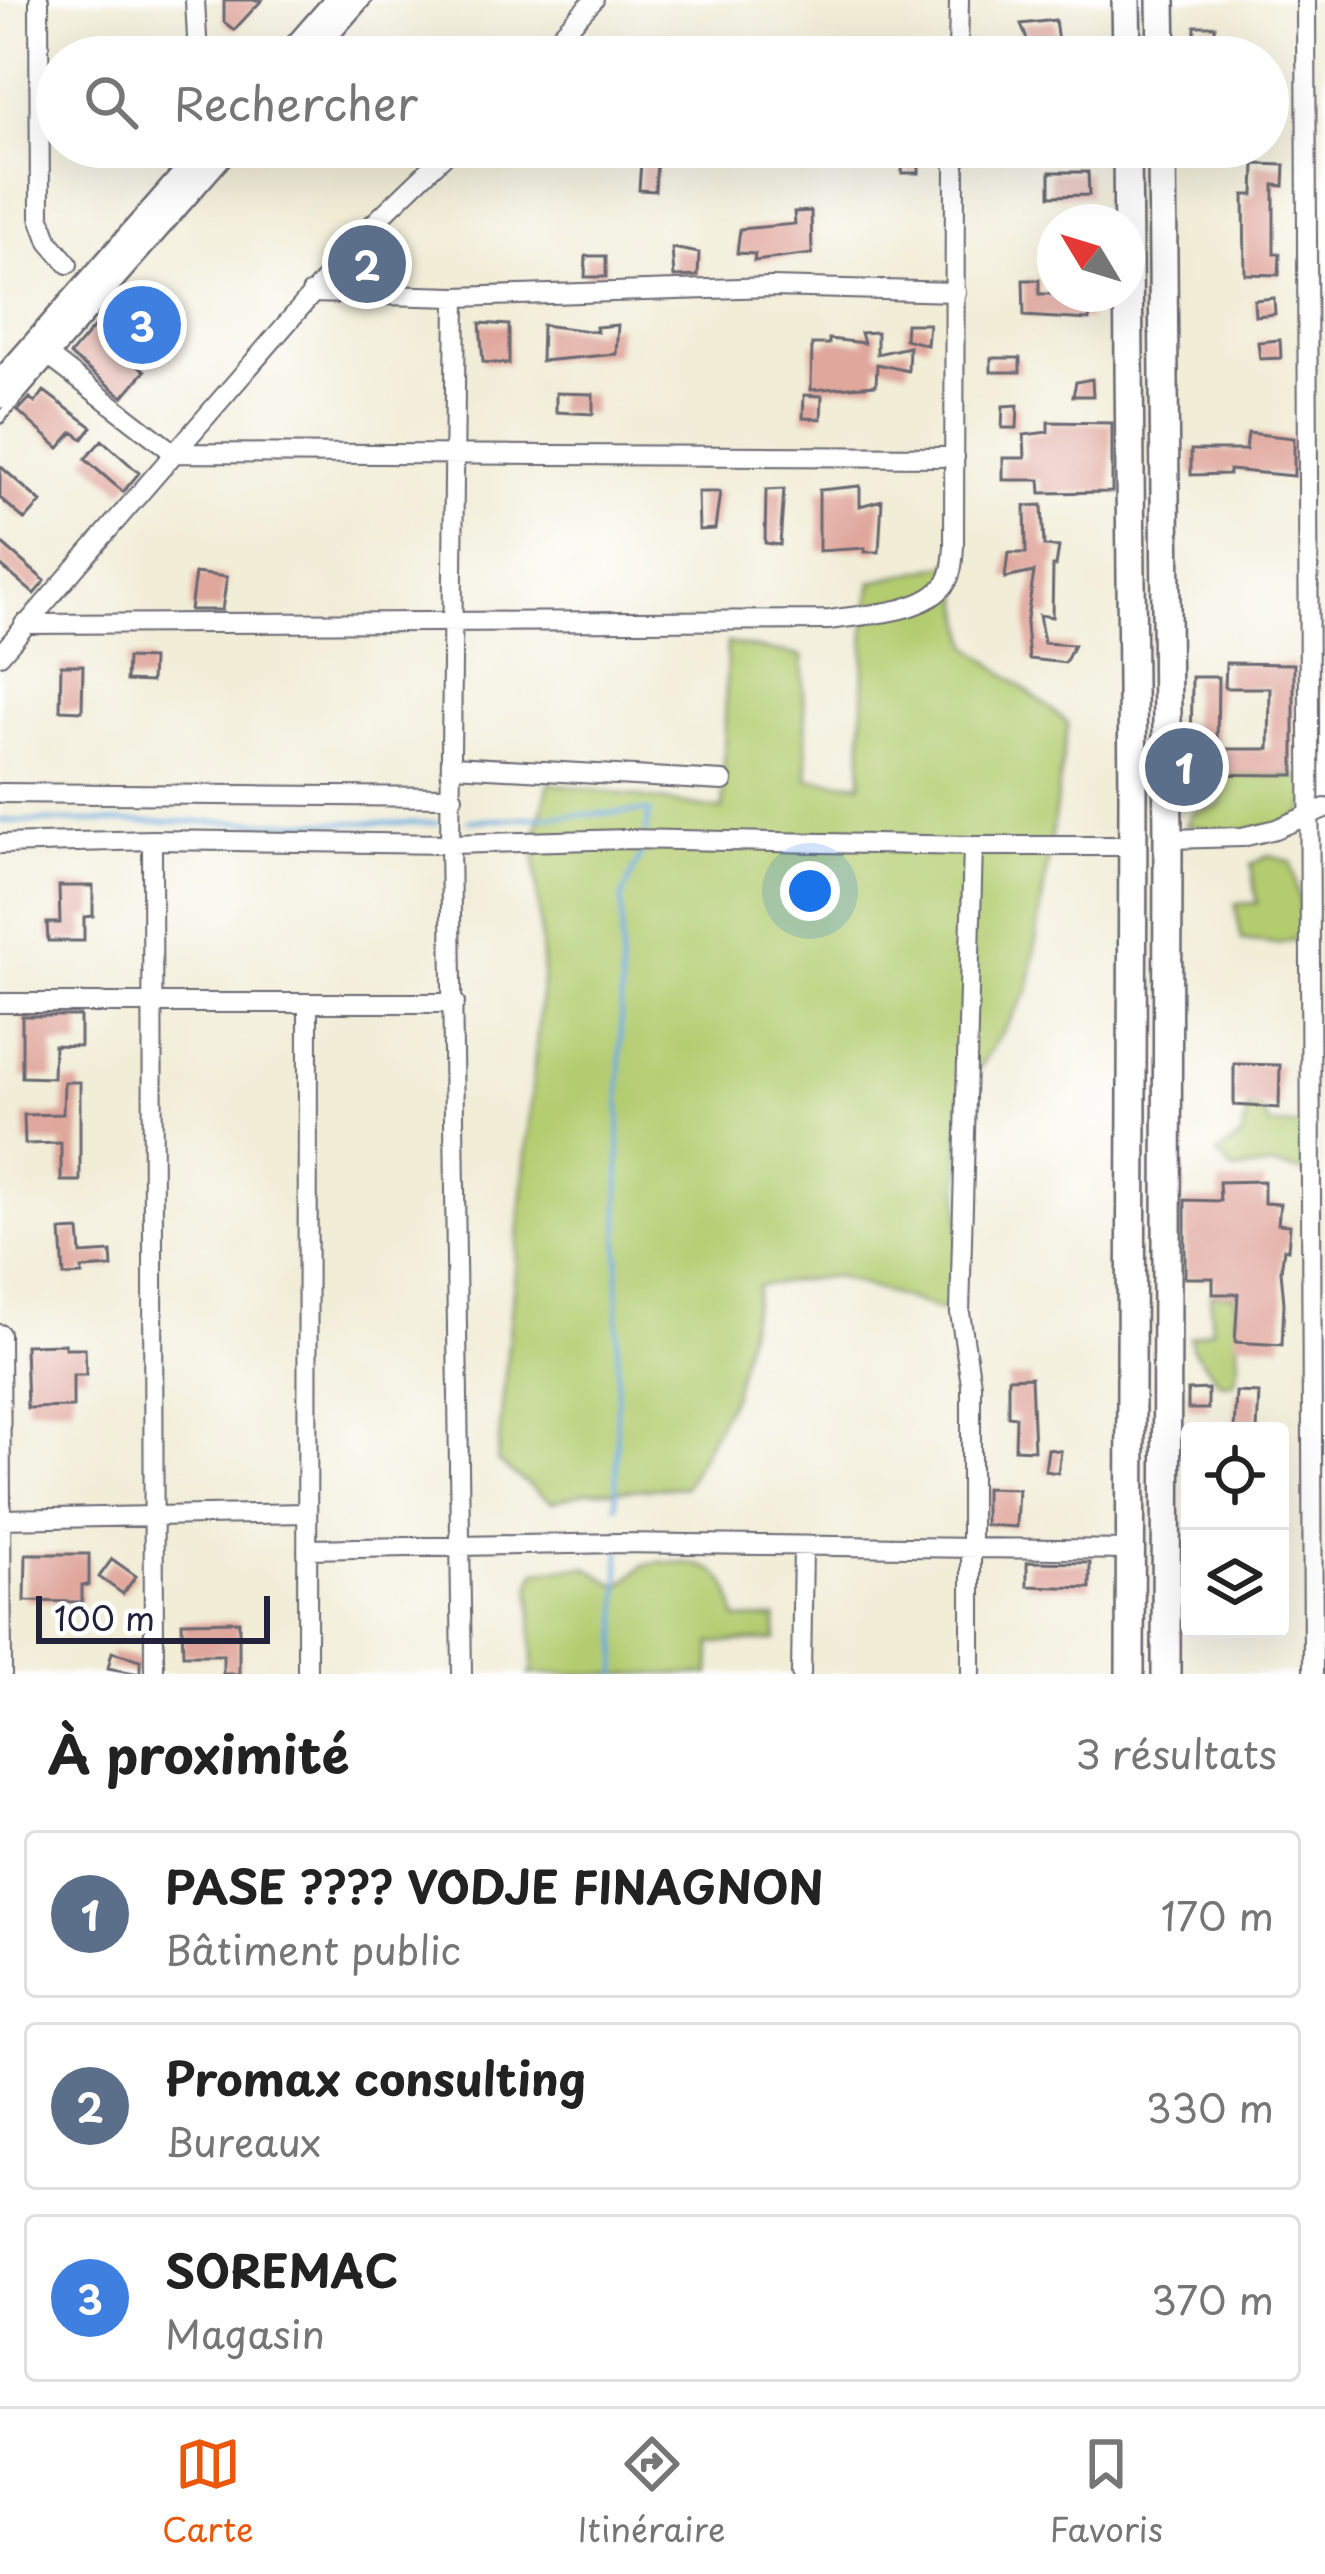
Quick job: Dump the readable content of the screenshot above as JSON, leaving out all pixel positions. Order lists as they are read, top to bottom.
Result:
{
  "scale_bar": "100 m",
  "north": "top left",
  "page": {
    "search": "Rechercher",
    "pins": ["2", "3", "1"],
    "scale": "100 m",
    "heading": ["À proximité", "3 résultats"],
    "list": [
      {
        "mark": "1",
        "name": "PASE ???? VODJE FINAGNON",
        "note": "Bâtiment public",
        "value": "170 m"
      },
      {
        "mark": "2",
        "name": "Promax consulting",
        "note": "Bureaux",
        "value": "330 m"
      },
      {
        "mark": "3",
        "name": "SOREMAC",
        "note": "Magasin",
        "value": "370 m"
      }
    ],
    "nav": ["Carte", "Itinéraire", "Favoris"]
  }
}
